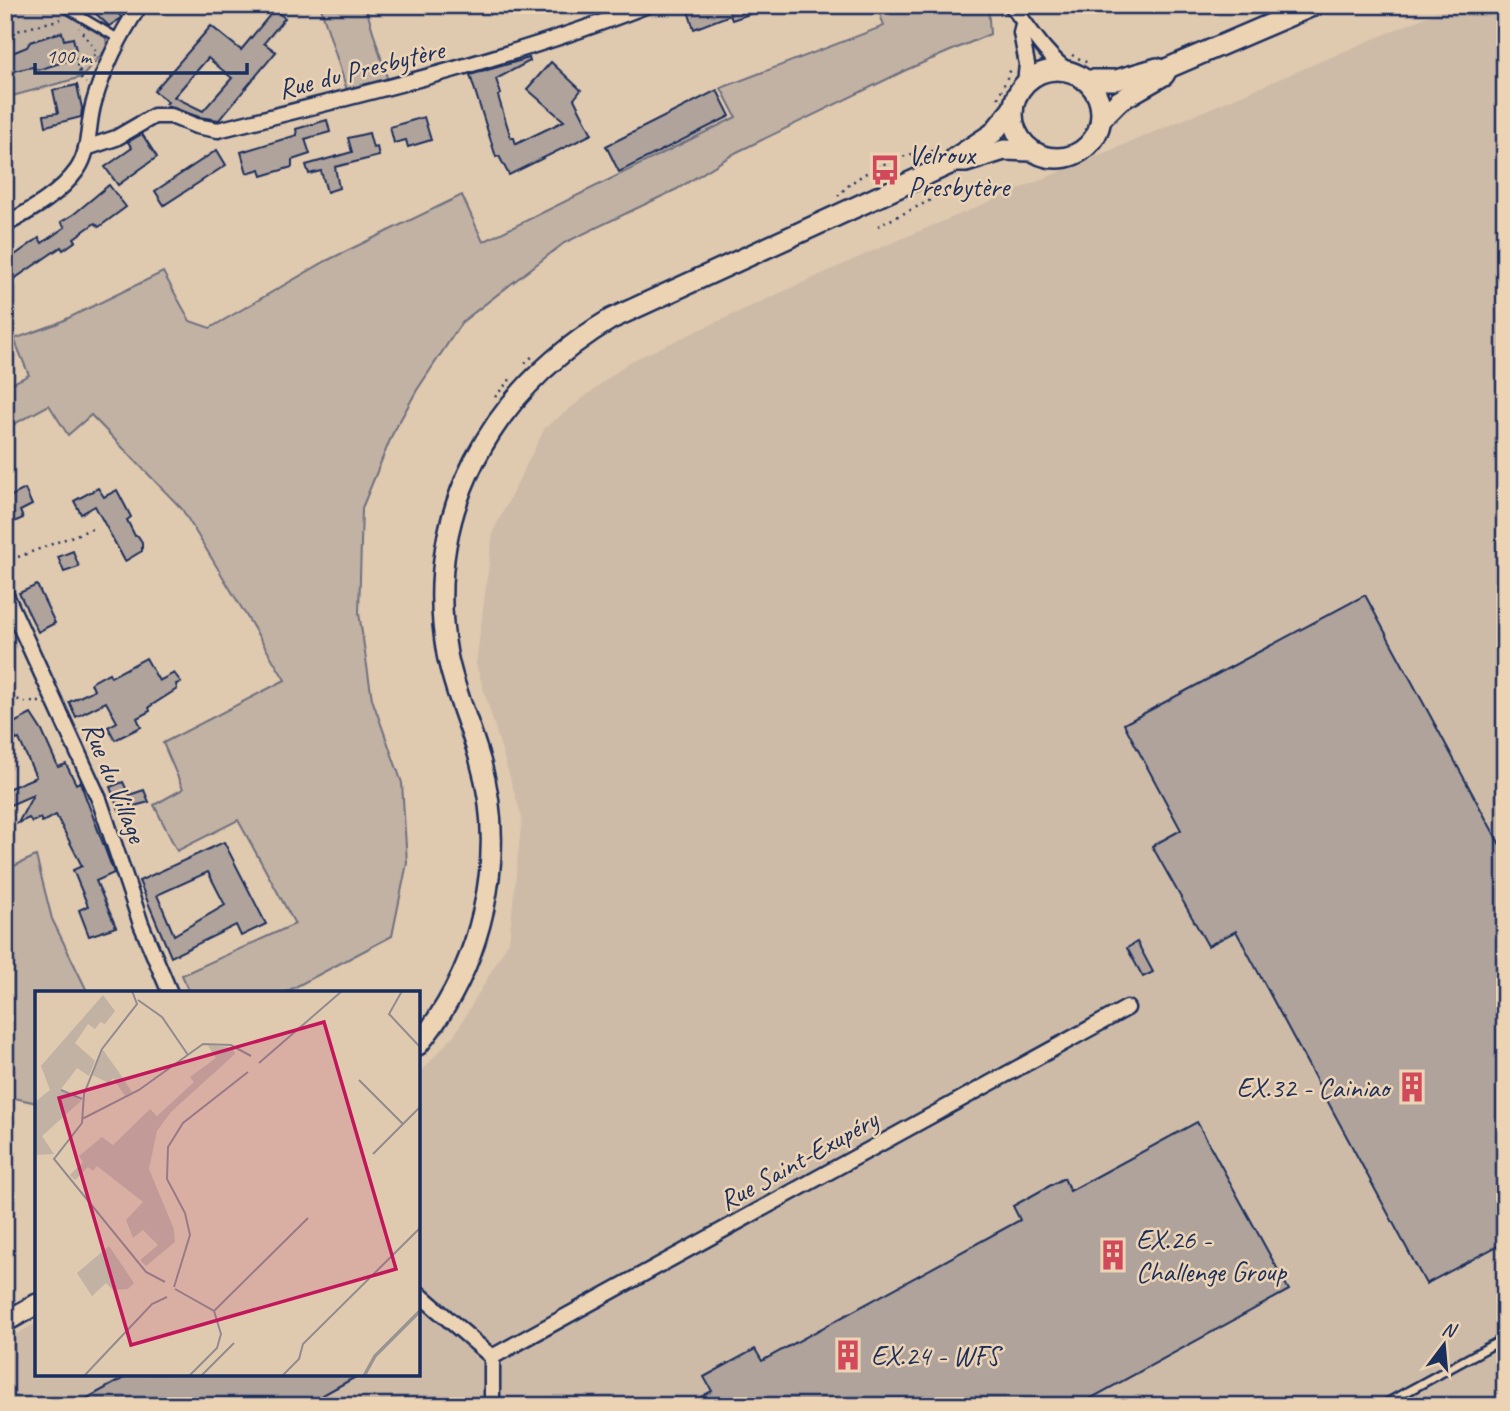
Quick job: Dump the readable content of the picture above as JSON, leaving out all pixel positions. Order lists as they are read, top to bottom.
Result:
{
  "streets": {
    "street": ["Rue du Presbytère", "Rue du Village", "Rue Saint-Exupéry"]
  },
  "places": {
    "bus stop": ["Velroux Presbytère"],
    "building": ["EX.32 - Cainiao", "EX.26 - Challenge Group", "EX.24 - WFS"]
  },
  "scale_bar": "100 m",
  "north": "top"
}
